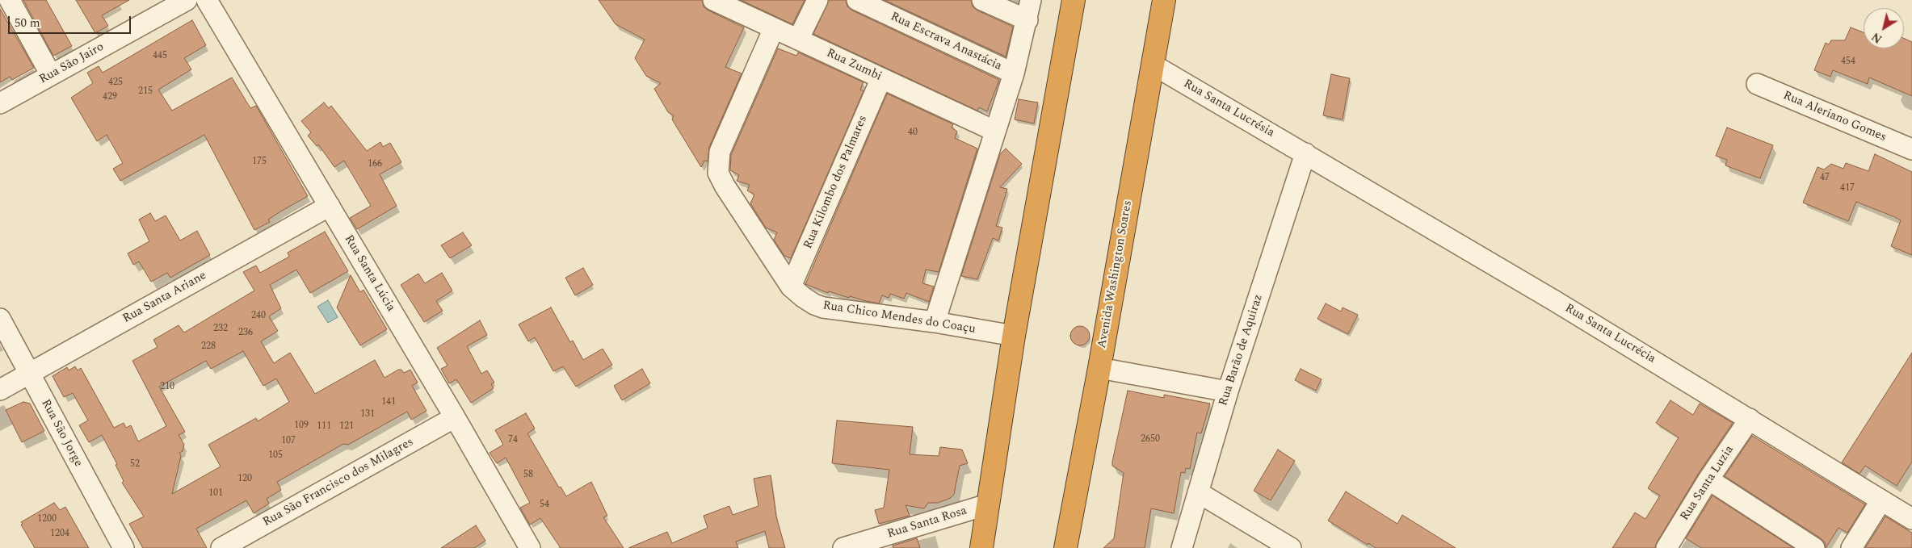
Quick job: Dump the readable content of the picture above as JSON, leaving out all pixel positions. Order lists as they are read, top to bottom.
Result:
{
  "streets": {
    "highway": ["Avenida Washington Soares"],
    "street": [
      "Rua Escrava Anastácia",
      "Rua São Jairo",
      "Rua Zumbi",
      "Rua Santa Lucrésia",
      "Rua Aleriano Gomes",
      "Rua Kilombo dos Palmares",
      "Rua Santa Lúcia",
      "Rua Santa Ariane",
      "Rua Chico Mendes do Coaçu",
      "Rua Santa Lucrécia",
      "Rua Barão de Aquiraz",
      "Rua São Jorge",
      "Rua São Francisco dos Milagres",
      "Rua Santa Luzia",
      "Rua Santa Rosa"
    ]
  },
  "crossings": [
    ["Rua Zumbi", "Rua Kilombo dos Palmares"],
    ["Rua Zumbi", "Rua Chico Mendes do Coaçu"],
    ["Rua Santa Lucrésia", "Avenida Washington Soares"],
    ["Rua Santa Lucrésia", "Rua Santa Lucrécia"],
    ["Rua Santa Lucrésia", "Rua Barão de Aquiraz"],
    ["Rua Kilombo dos Palmares", "Rua Chico Mendes do Coaçu"],
    ["Rua Santa Lúcia", "Rua Santa Ariane"],
    ["Rua Santa Lúcia", "Rua São Francisco dos Milagres"],
    ["Rua Santa Ariane", "Rua São Jorge"],
    ["Rua Santa Lucrécia", "Rua Barão de Aquiraz"],
    ["Rua Santa Lucrécia", "Rua Santa Luzia"]
  ],
  "house_numbers": [
    "445",
    "454",
    "425",
    "215",
    "429",
    "40",
    "175",
    "166",
    "47",
    "417",
    "240",
    "232",
    "236",
    "228",
    "210",
    "141",
    "131",
    "109",
    "111",
    "121",
    "2650",
    "74",
    "107",
    "105",
    "52",
    "58",
    "120",
    "101",
    "54",
    "1200",
    "1204"
  ],
  "scale_bar": "50 m",
  "north": "bottom left"
}
